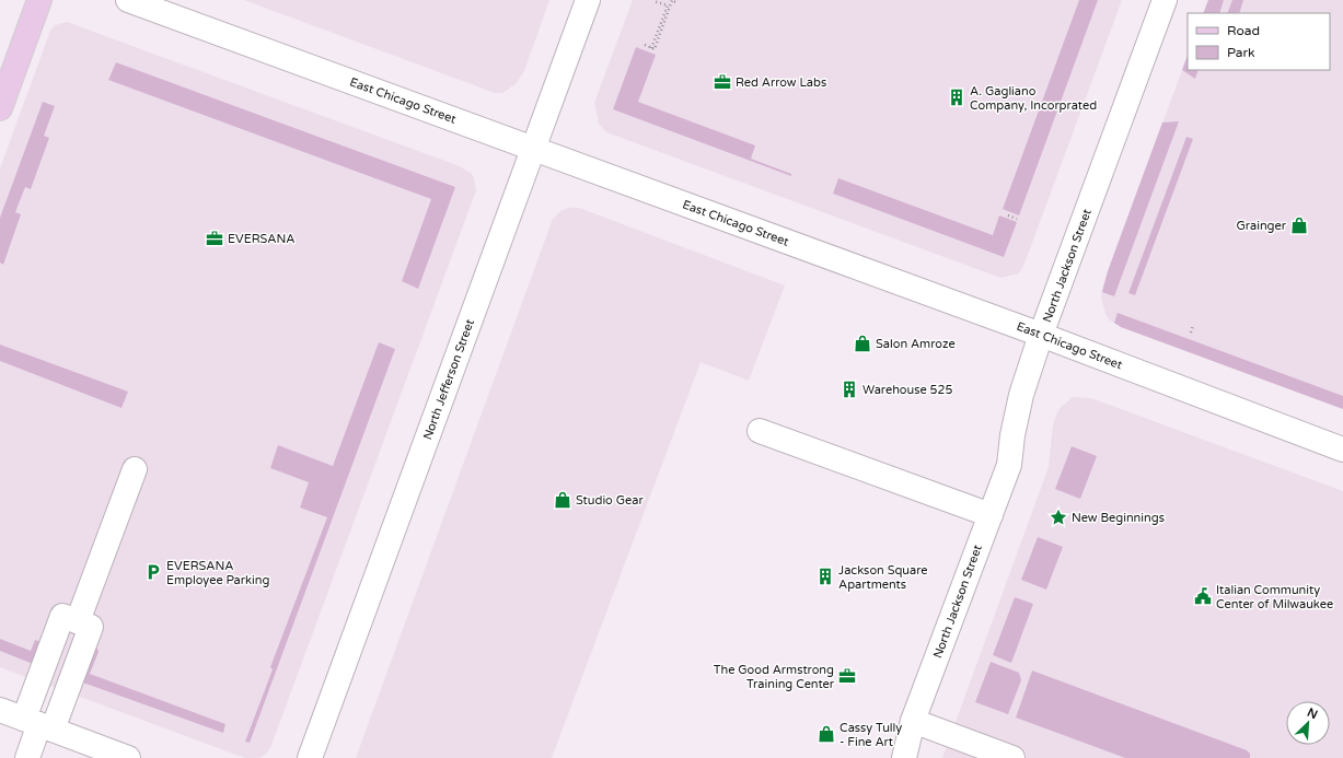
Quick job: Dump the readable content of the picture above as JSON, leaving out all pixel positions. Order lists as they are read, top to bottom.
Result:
{
  "streets": {
    "street": ["East Chicago Street", "North Jackson Street", "North Jefferson Street"]
  },
  "crossings": [
    ["East Chicago Street", "North Jackson Street"],
    ["East Chicago Street", "North Jefferson Street"]
  ],
  "places": {
    "office": ["Red Arrow Labs", "EVERSANA", "The Good Armstrong Training Center"],
    "building": ["A. Gagliano Company, Incorprated", "Warehouse 525", "Jackson Square Apartments"],
    "shop": [
      "Grainger",
      "Salon Amroze",
      "Studio Gear",
      "Cassy Tully - Fine Art"
    ],
    "place": ["New Beginnings"],
    "parking": ["EVERSANA Employee Parking"],
    "public building": ["Italian Community Center of Milwaukee"]
  },
  "legend": ["Road", "Park"],
  "north": "top right"
}
